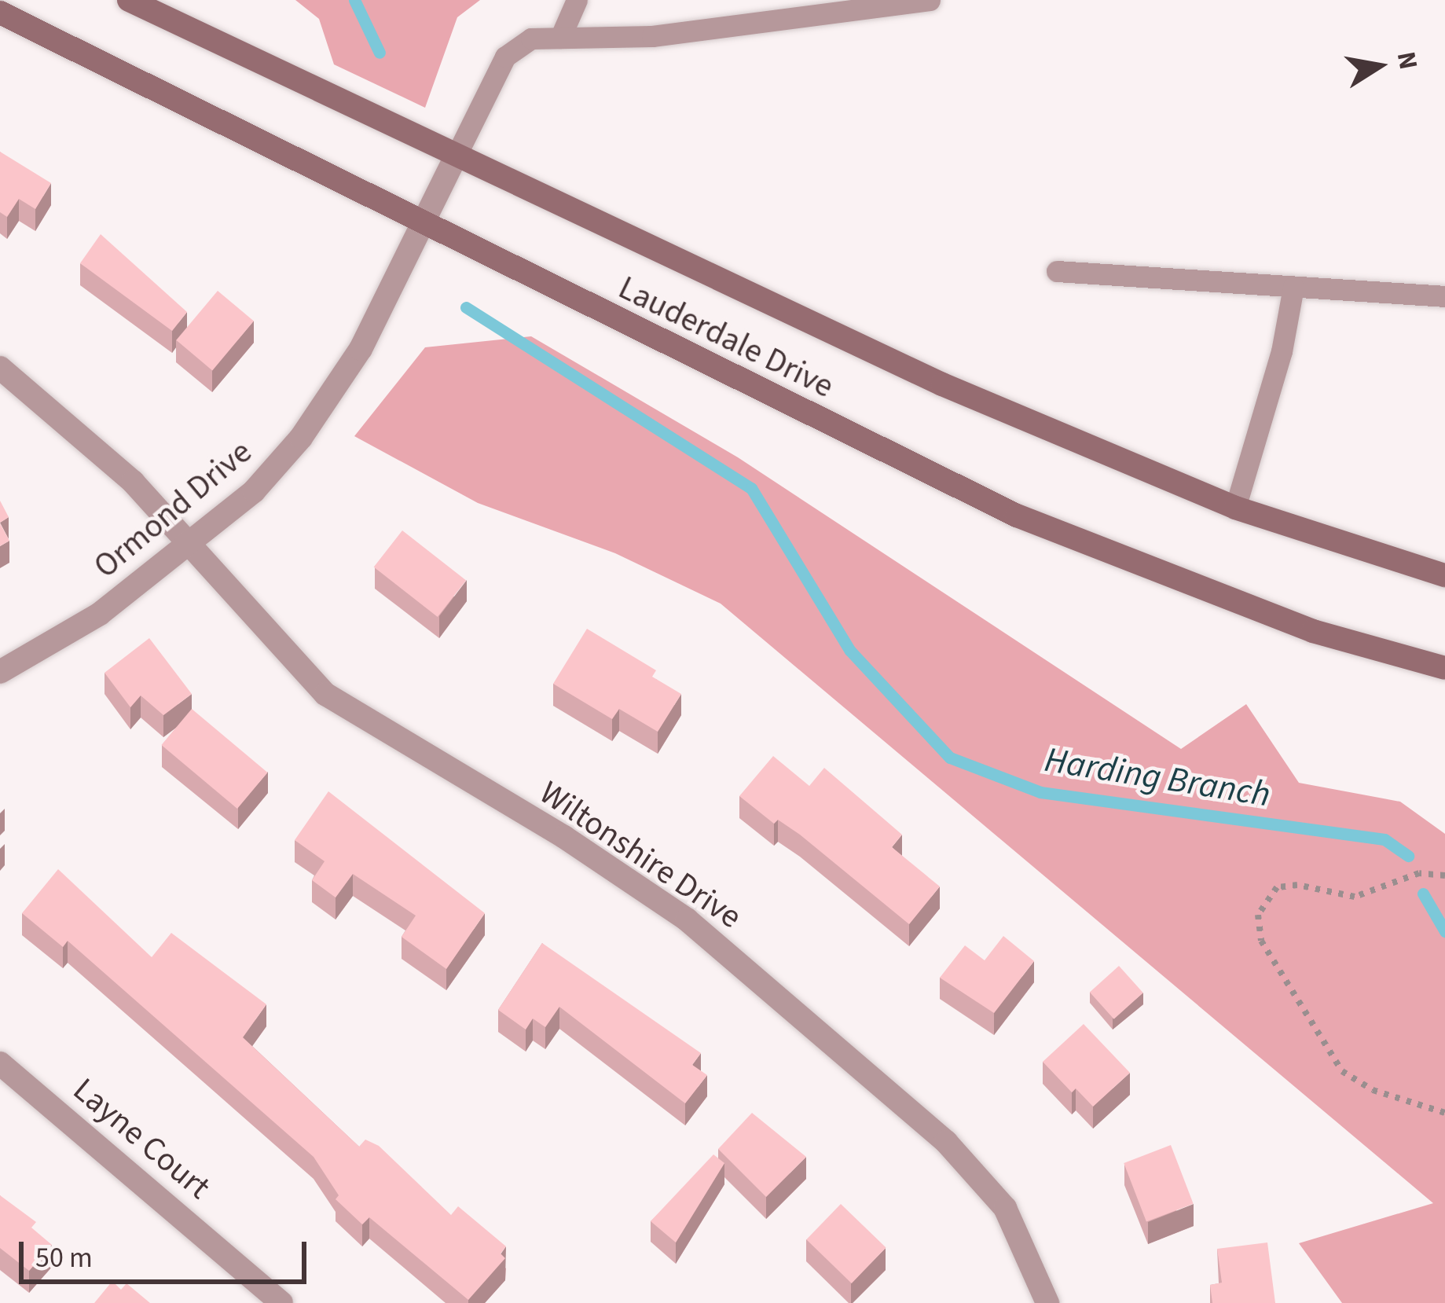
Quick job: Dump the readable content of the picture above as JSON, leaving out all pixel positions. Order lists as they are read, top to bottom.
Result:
{
  "streets": {
    "main road": ["Lauderdale Drive"],
    "street": ["Ormond Drive", "Wiltonshire Drive", "Layne Court"]
  },
  "crossings": [
    ["Lauderdale Drive", "Ormond Drive"],
    ["Ormond Drive", "Wiltonshire Drive"]
  ],
  "water": ["Harding Branch"],
  "scale_bar": "50 m",
  "north": "right"
}
